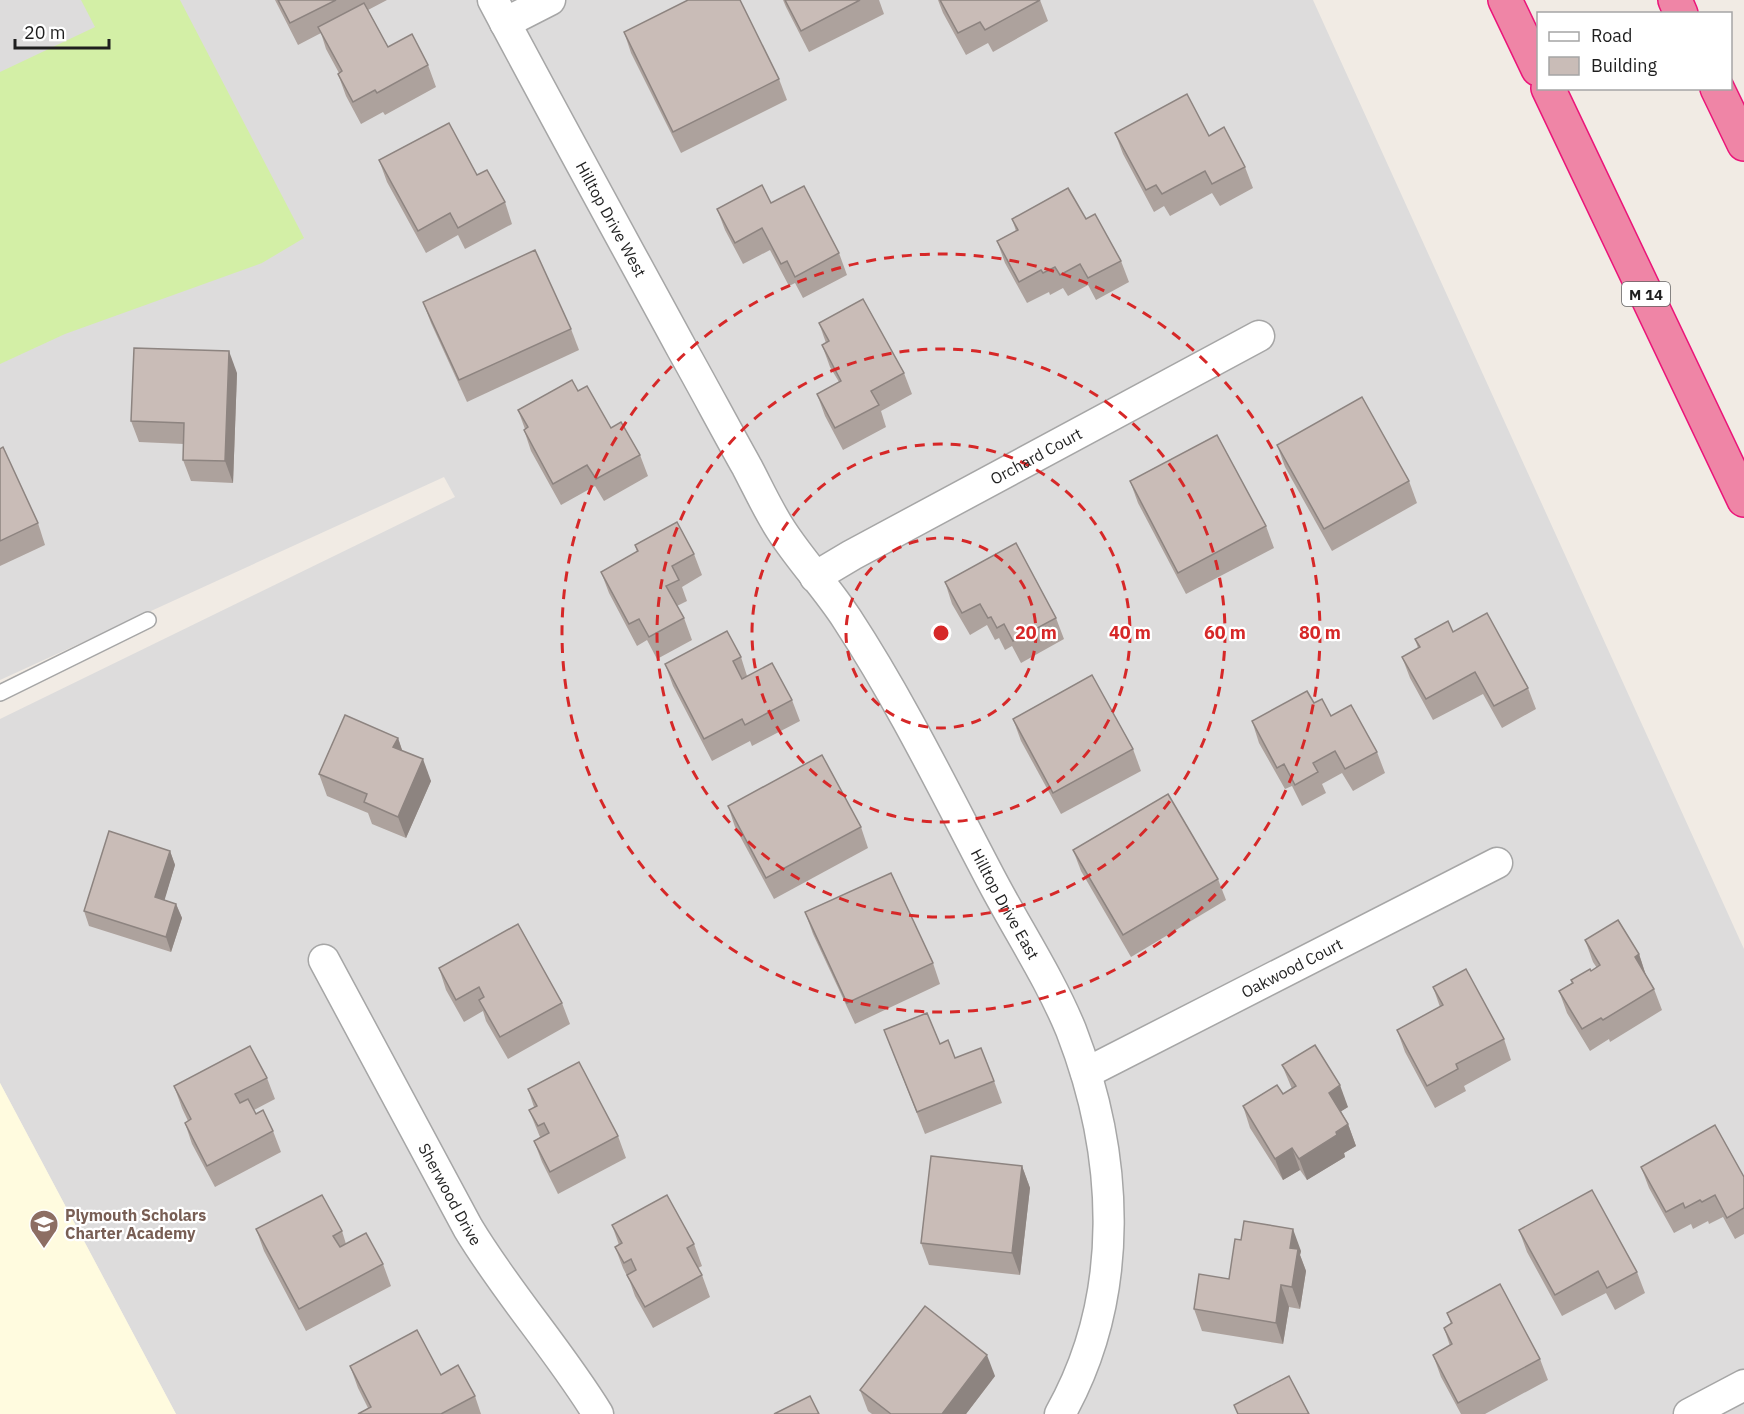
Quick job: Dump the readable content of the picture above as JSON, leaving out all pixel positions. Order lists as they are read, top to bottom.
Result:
{
  "streets": {
    "highway": ["M 14"],
    "street": [
      "Hilltop Drive West",
      "Orchard Court",
      "Hilltop Drive East",
      "Oakwood Court",
      "Sherwood Drive"
    ]
  },
  "crossings": [
    ["Hilltop Drive West", "Hilltop Drive East"],
    ["Orchard Court", "Hilltop Drive East"],
    ["Hilltop Drive East", "Oakwood Court"]
  ],
  "places": {
    "school or university": ["Plymouth Scholars Charter Academy"]
  },
  "legend": ["Road", "Building"],
  "scale_bar": "20 m",
  "rings": [
    "20 m",
    "40 m",
    "60 m",
    "80 m"
  ]
}
